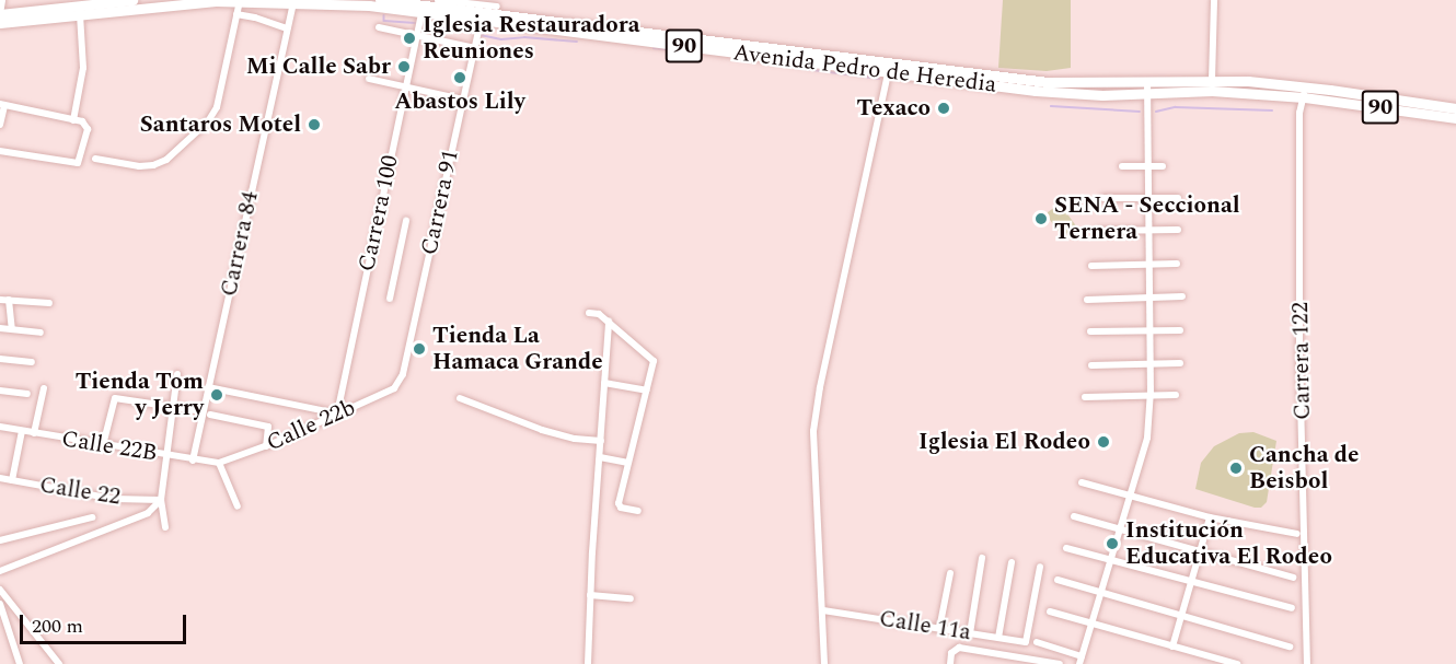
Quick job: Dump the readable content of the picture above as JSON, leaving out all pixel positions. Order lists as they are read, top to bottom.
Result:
{
  "streets": {
    "highway": ["90", "Avenida Pedro de Heredia"],
    "street": [
      "Carrera 91",
      "Carrera 100",
      "Carrera 84",
      "Carrera 122",
      "Calle 22b",
      "Calle 22B",
      "Calle 22",
      "Calle 11a"
    ]
  },
  "crossings": [
    ["Avenida Pedro de Heredia", "Carrera 91"],
    ["Avenida Pedro de Heredia", "Carrera 100"],
    ["Avenida Pedro de Heredia", "Carrera 84"],
    ["Avenida Pedro de Heredia", "Carrera 122"],
    ["Carrera 91", "Calle 22b"],
    ["Carrera 100", "Calle 22b"],
    ["Carrera 84", "Calle 22B"],
    ["Calle 22b", "Calle 22B"]
  ],
  "places": [
    "Iglesia Restauradora Reuniones",
    "Mi Calle Sabr",
    "Abastos Lily",
    "Texaco",
    "Santaros Motel",
    "SENA - Seccional Ternera",
    "Tienda La Hamaca Grande",
    "Tienda Tom y Jerry",
    "Iglesia El Rodeo",
    "Cancha de Beisbol",
    "Institución Educativa El Rodeo"
  ],
  "scale_bar": "200 m"
}
